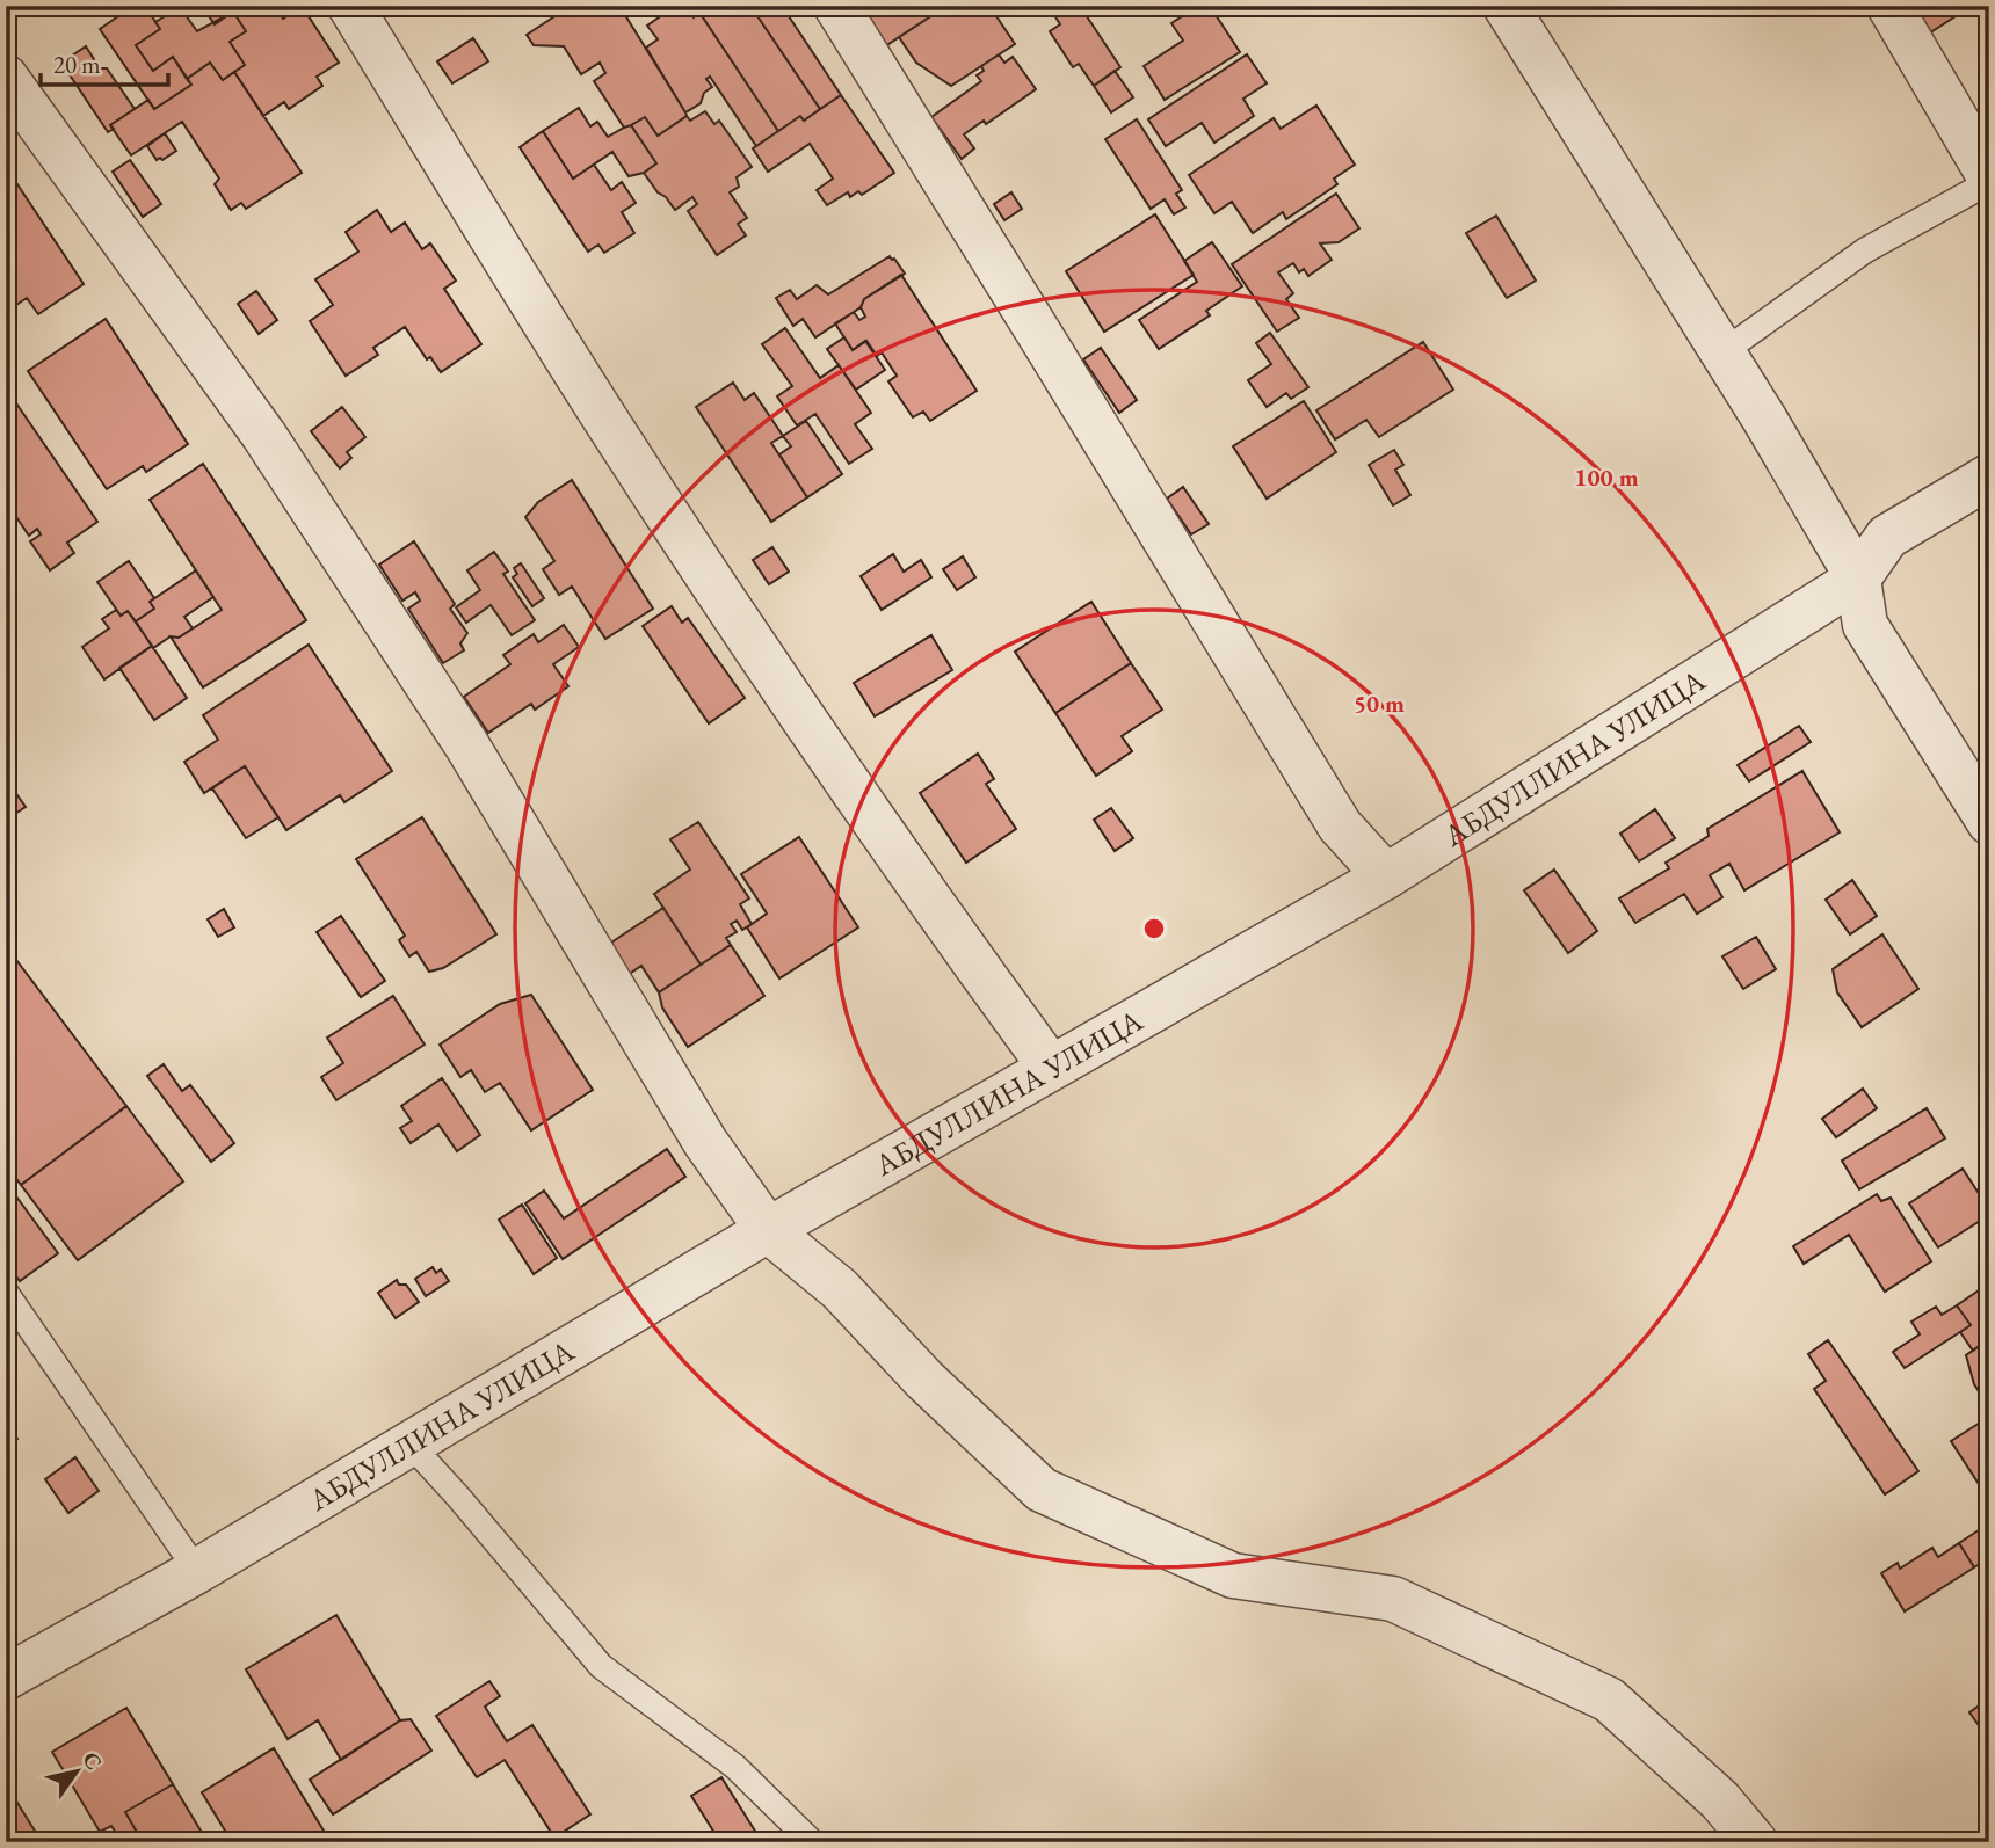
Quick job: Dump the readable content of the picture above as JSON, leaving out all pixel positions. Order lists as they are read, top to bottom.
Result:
{
  "streets": {
    "street": ["АБДУЛЛИНА УЛИЦА"]
  },
  "scale_bar": "20 m",
  "north": "top right",
  "rings": ["100 m", "50 m"]
}
